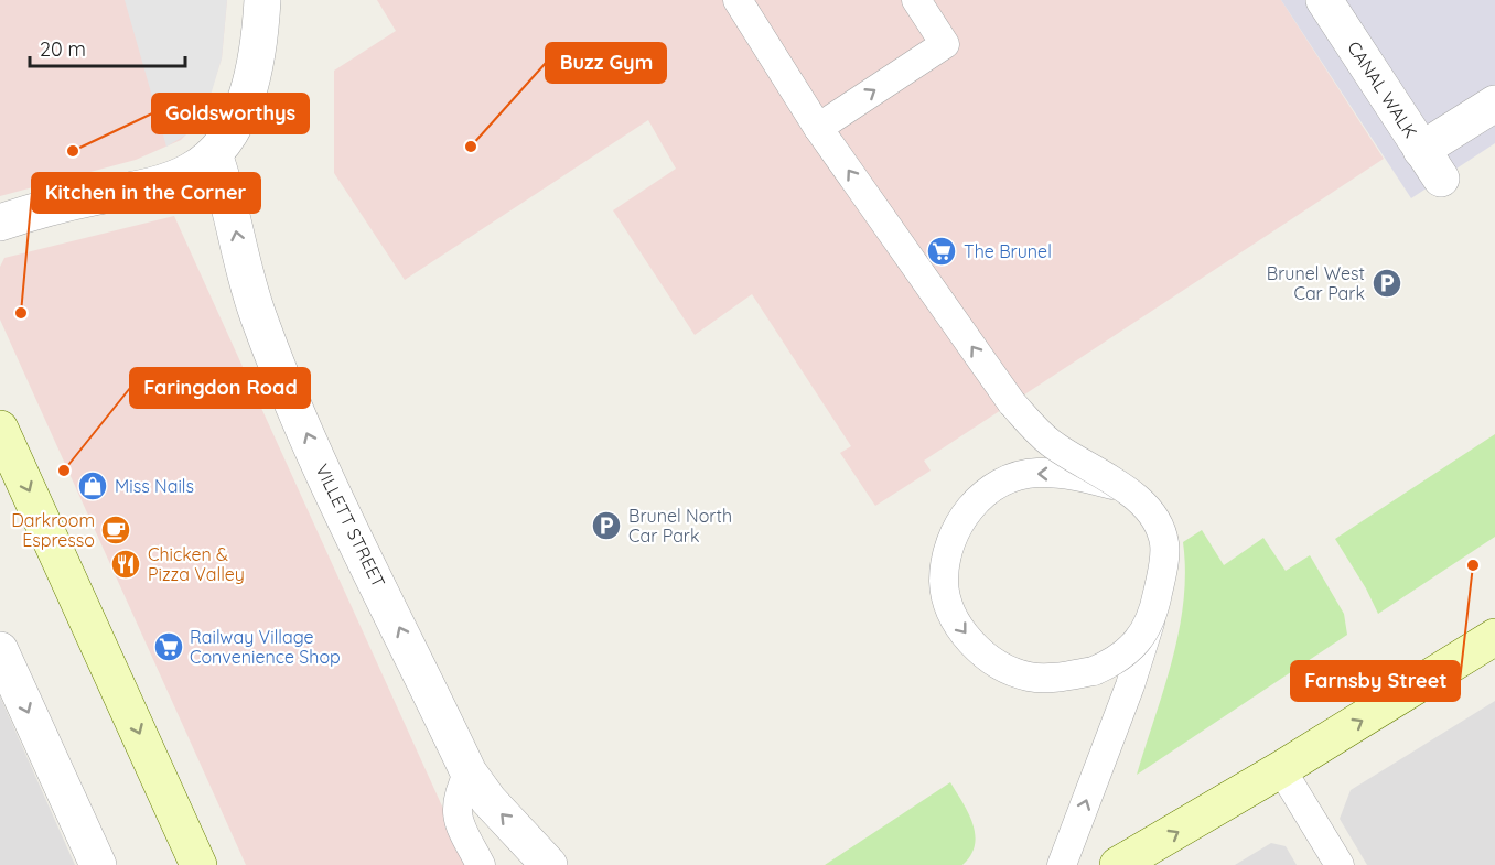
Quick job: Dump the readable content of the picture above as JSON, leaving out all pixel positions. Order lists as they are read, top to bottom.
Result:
{
  "streets": {
    "street": ["CANAL WALK", "VILLETT STREET"]
  },
  "places": {
    "other": [
      "Buzz Gym",
      "Goldsworthys",
      "Kitchen in the Corner",
      "Faringdon Road",
      "Farnsby Street"
    ],
    "supermarket": ["The Brunel", "Railway Village Convenience Shop"],
    "parking": ["Brunel West Car Park", "Brunel North Car Park"],
    "shop": ["Miss Nails"],
    "cafe": ["Darkroom Espresso"],
    "restaurant": ["Chicken & Pizza Valley"]
  },
  "scale_bar": "20 m"
}
